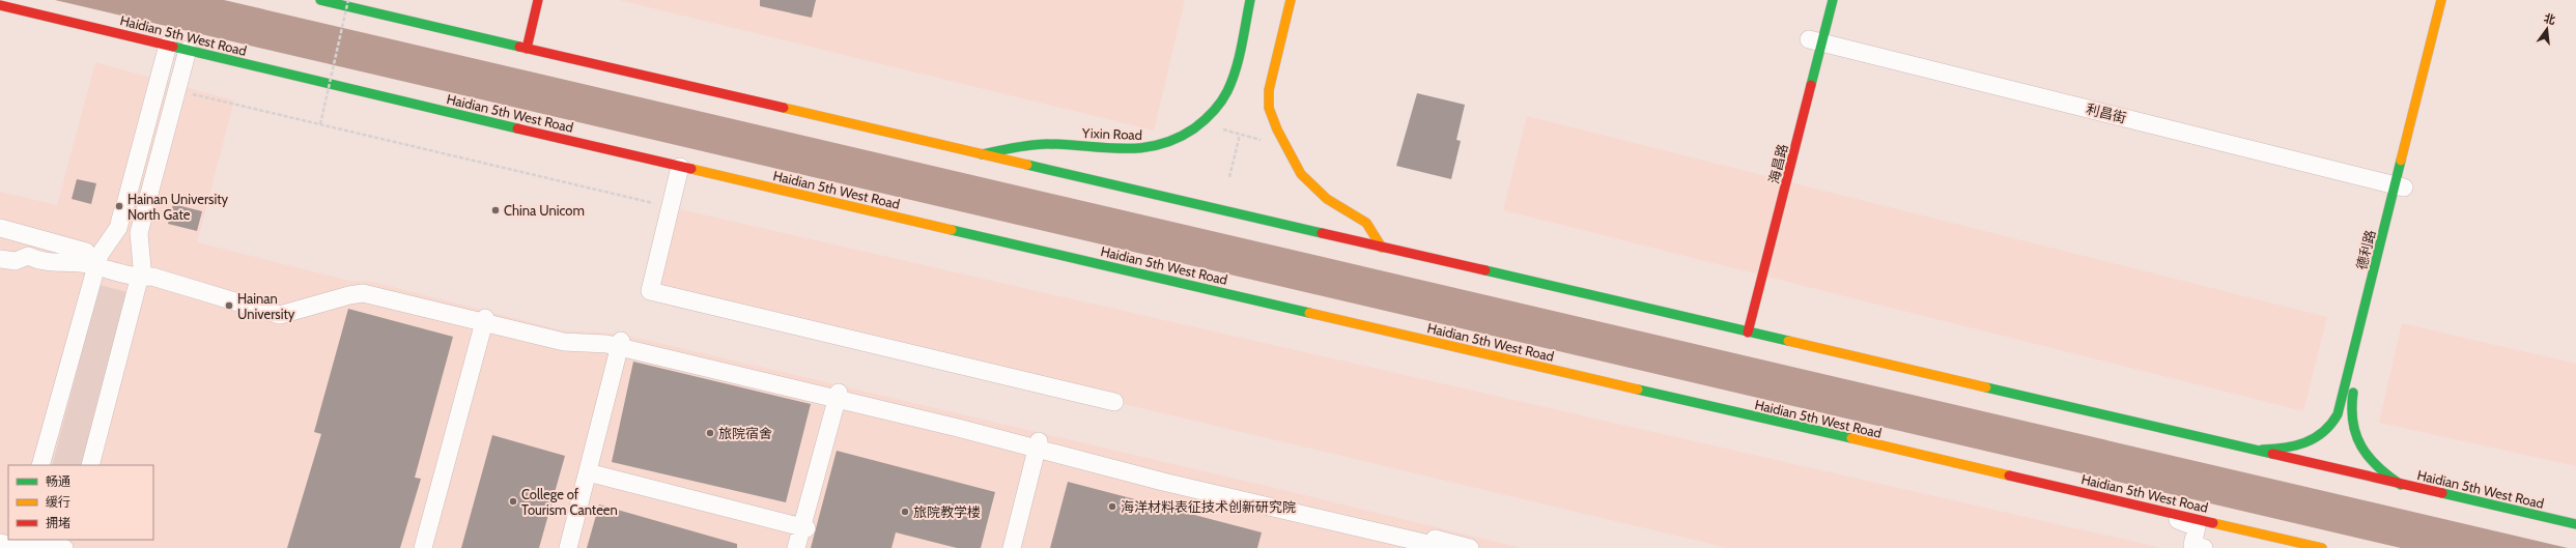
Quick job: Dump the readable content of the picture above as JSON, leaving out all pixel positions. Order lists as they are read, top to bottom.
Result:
{
  "streets": {
    "main road": [
      "Haidian 5th West Road",
      "Yixin Road",
      "海昌路",
      "德利路"
    ],
    "street": ["利昌街"]
  },
  "crossings": [
    ["Haidian 5th West Road", "Yixin Road"],
    ["Haidian 5th West Road", "海昌路"],
    ["Haidian 5th West Road", "德利路"],
    ["利昌街", "海昌路"],
    ["利昌街", "德利路"]
  ],
  "places": [
    "Hainan University North Gate",
    "China Unicom",
    "Hainan University",
    "旅院宿舍",
    "College of Tourism Canteen",
    "海洋材料表征技术创新研究院",
    "旅院教学楼"
  ],
  "legend": ["畅通", "缓行", "拥堵"],
  "north": "top"
}
